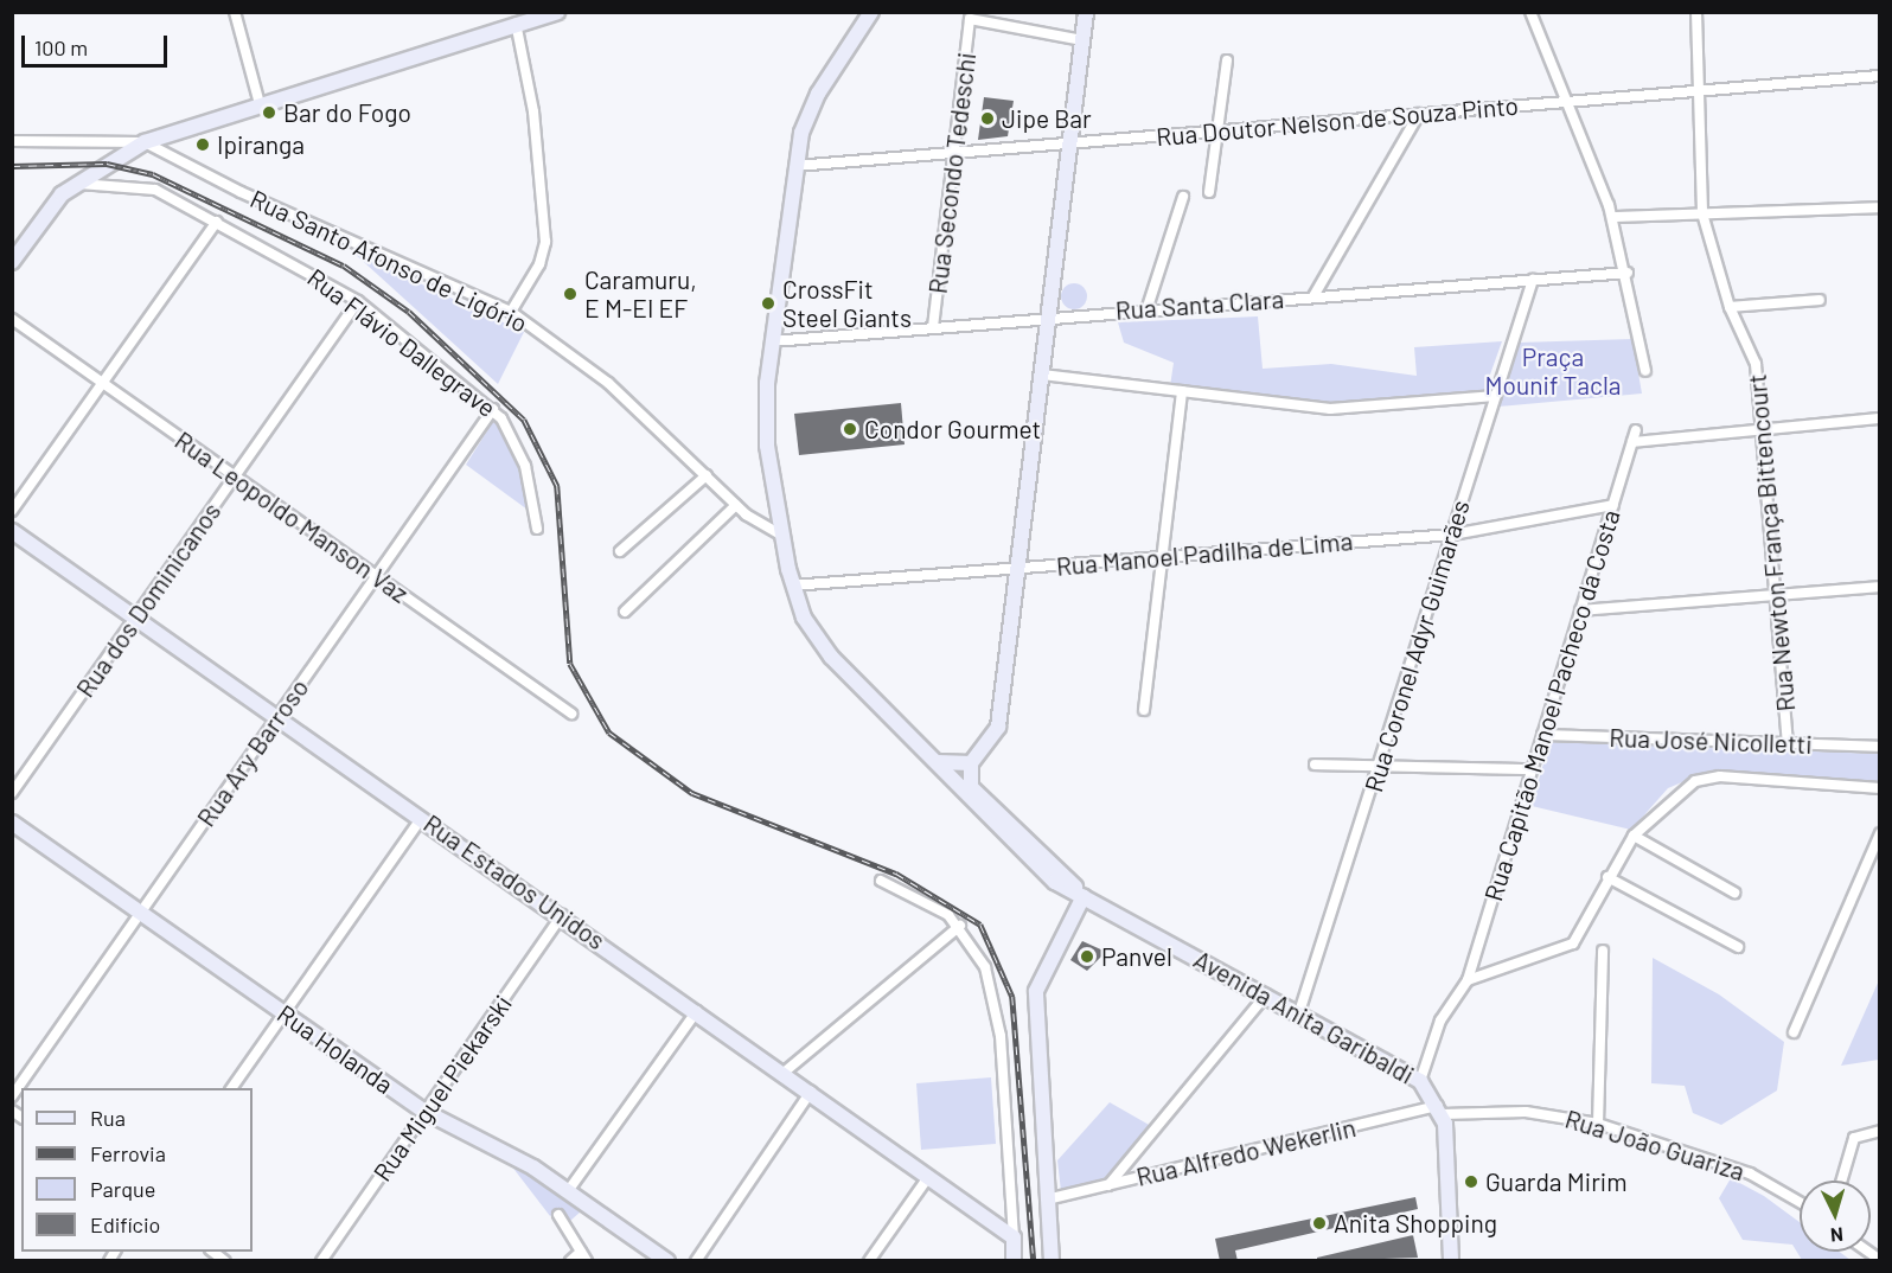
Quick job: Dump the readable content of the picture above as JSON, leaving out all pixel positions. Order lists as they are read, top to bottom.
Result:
{
  "streets": {
    "main road": ["Rua Estados Unidos", "Avenida Anita Garibaldi", "Rua Holanda"],
    "street": [
      "Rua Doutor Nelson de Souza Pinto",
      "Rua Secondo Tedeschi",
      "Rua Santo Afonso de Ligório",
      "Rua Santa Clara",
      "Rua Flávio Dallegrave",
      "Rua Leopoldo Manson Vaz",
      "Rua Newton França Bittencourt",
      "Rua Manoel Padilha de Lima",
      "Rua dos Dominicanos",
      "Rua Coronel Adyr Guimarães",
      "Rua Capitão Manoel Pacheco da Costa",
      "Rua José Nicolletti",
      "Rua Ary Barroso",
      "Rua Miguel Piekarski",
      "Rua João Guariza",
      "Rua Alfredo Wekerlin"
    ]
  },
  "crossings": [
    ["Rua Doutor Nelson de Souza Pinto", "Rua Secondo Tedeschi"],
    ["Rua Doutor Nelson de Souza Pinto", "Rua Newton França Bittencourt"],
    ["Rua Doutor Nelson de Souza Pinto", "Avenida Anita Garibaldi"],
    ["Rua Secondo Tedeschi", "Rua Santa Clara"],
    ["Rua Santo Afonso de Ligório", "Avenida Anita Garibaldi"],
    ["Rua Santa Clara", "Rua Coronel Adyr Guimarães"],
    ["Rua Santa Clara", "Avenida Anita Garibaldi"],
    ["Rua Flávio Dallegrave", "Rua dos Dominicanos"],
    ["Rua Flávio Dallegrave", "Rua Ary Barroso"],
    ["Rua Leopoldo Manson Vaz", "Rua dos Dominicanos"],
    ["Rua Leopoldo Manson Vaz", "Rua Ary Barroso"],
    ["Rua Newton França Bittencourt", "Rua José Nicolletti"],
    ["Rua Manoel Padilha de Lima", "Rua Coronel Adyr Guimarães"],
    ["Rua Manoel Padilha de Lima", "Rua Capitão Manoel Pacheco da Costa"],
    ["Rua Manoel Padilha de Lima", "Avenida Anita Garibaldi"],
    ["Rua dos Dominicanos", "Rua Estados Unidos"],
    ["Rua Coronel Adyr Guimarães", "Avenida Anita Garibaldi"],
    ["Rua Capitão Manoel Pacheco da Costa", "Rua José Nicolletti"],
    ["Rua Capitão Manoel Pacheco da Costa", "Avenida Anita Garibaldi"],
    ["Rua Ary Barroso", "Rua Estados Unidos"],
    ["Rua Ary Barroso", "Rua Holanda"],
    ["Rua Estados Unidos", "Rua Miguel Piekarski"],
    ["Avenida Anita Garibaldi", "Rua João Guariza"],
    ["Avenida Anita Garibaldi", "Rua Alfredo Wekerlin"],
    ["Rua Holanda", "Rua Miguel Piekarski"],
    ["Rua João Guariza", "Rua Alfredo Wekerlin"]
  ],
  "parks": ["Praça Mounif Tacla"],
  "places": [
    "Bar do Fogo",
    "Jipe Bar",
    "Ipiranga",
    "Caramuru, E M-EI EF",
    "CrossFit Steel Giants",
    "Condor Gourmet",
    "Panvel",
    "Guarda Mirim",
    "Anita Shopping"
  ],
  "legend": [
    "Rua",
    "Ferrovia",
    "Parque",
    "Edifício"
  ],
  "scale_bar": "100 m",
  "north": "bottom"
}
